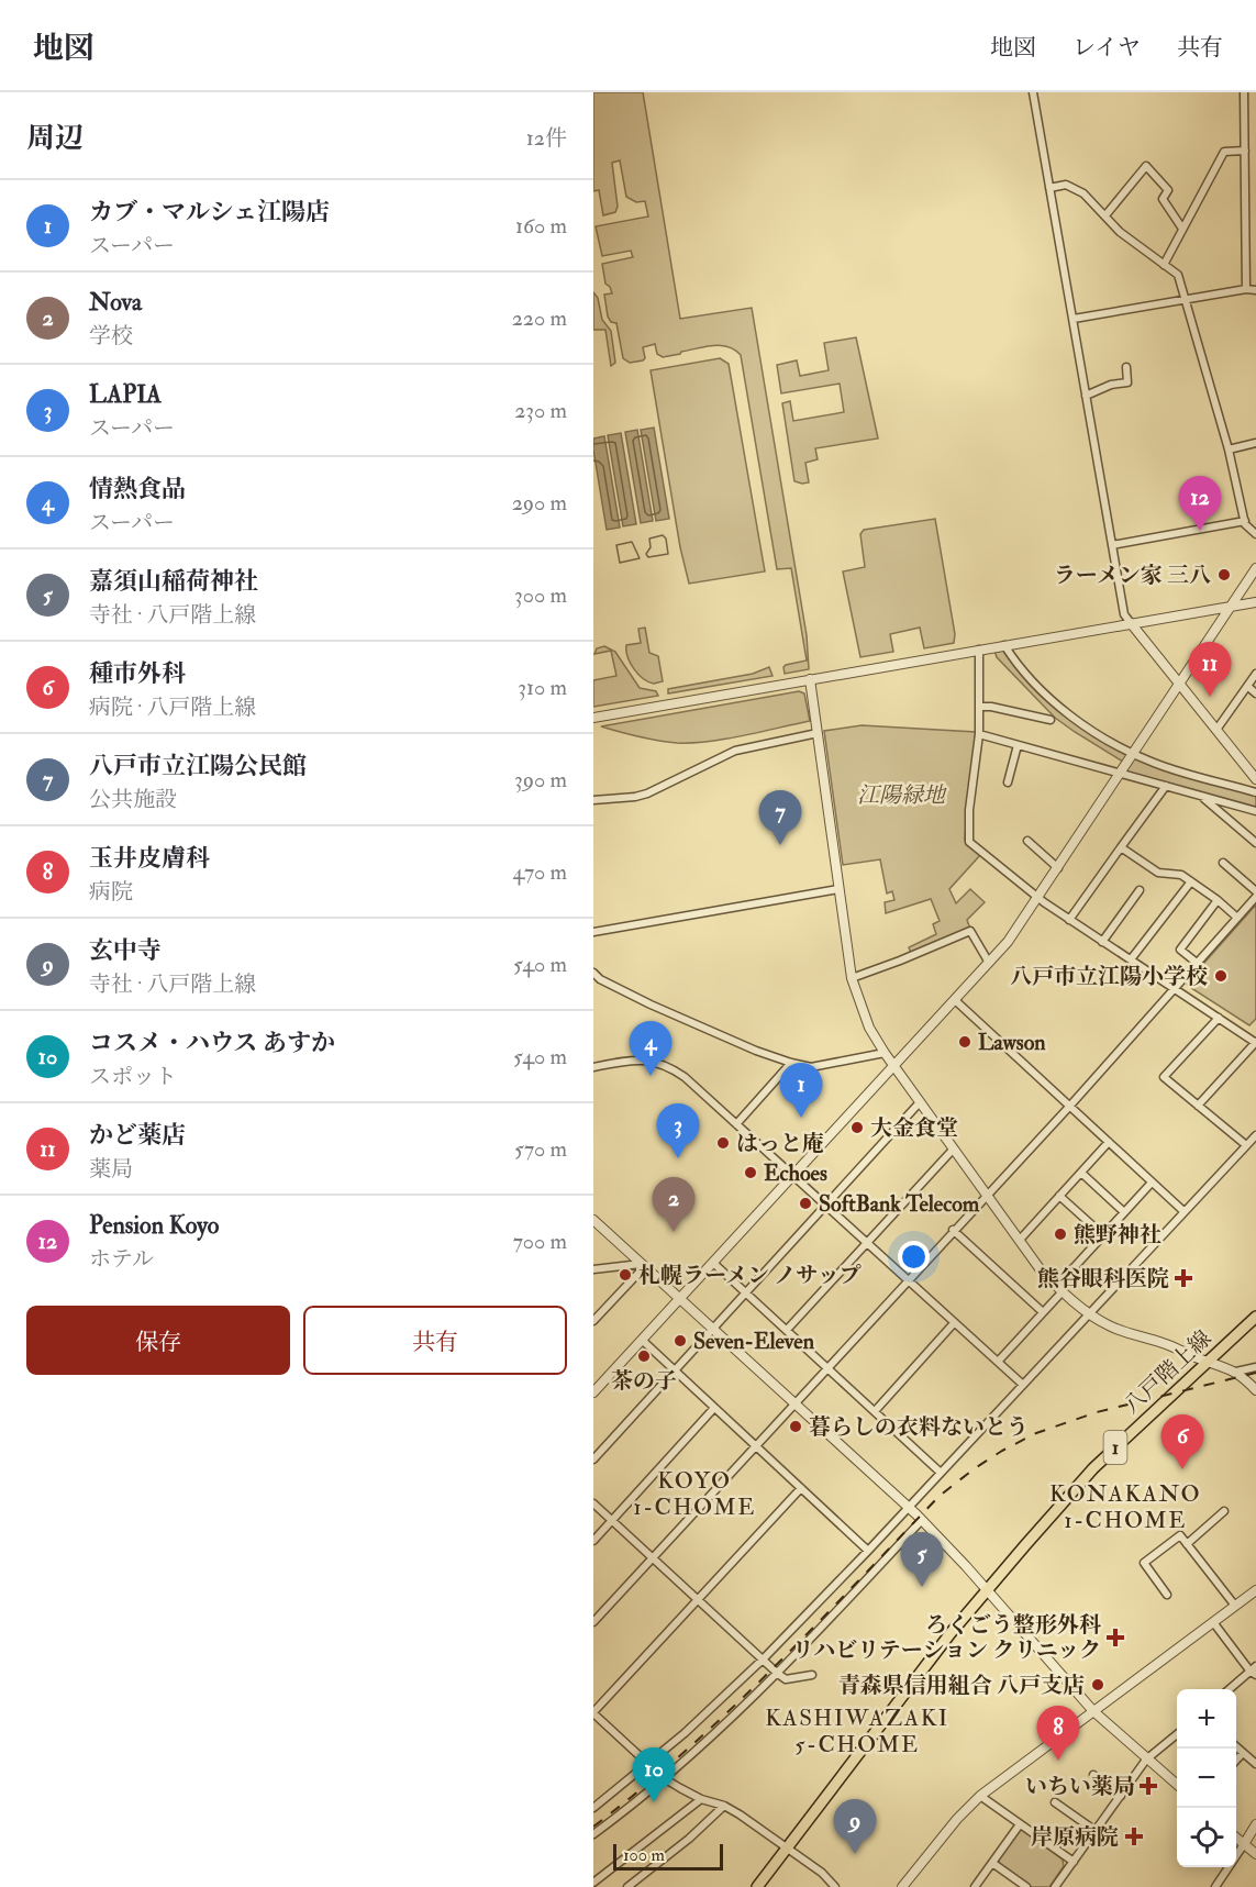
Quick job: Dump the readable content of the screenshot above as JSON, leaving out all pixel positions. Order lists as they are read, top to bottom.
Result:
{
  "streets": {
    "main road": ["八戸階上線", "1"]
  },
  "districts": ["KOYO 1-CHOME", "KONAKANO 1-CHOME", "KASHIWAZAKI 5-CHOME"],
  "parks": ["江陽緑地"],
  "places": {
    "other": [
      "ラーメン家 三八",
      "八戸市立江陽小学校",
      "Lawson",
      "大金食堂",
      "はっと庵",
      "Echoes",
      "SoftBank Telecom",
      "熊野神社",
      "札幌ラーメン ノサップ",
      "Seven-Eleven",
      "茶の子",
      "暮らしの衣料ないとう",
      "青森県信用組合 八戸支店"
    ],
    "health": [
      "熊谷眼科医院",
      "ろくごう整形外科 リハビリテーション クリニック",
      "いちい薬局",
      "岸原病院"
    ]
  },
  "scale_bar": "100 m",
  "page": {
    "header": "地図",
    "nav": ["地図", "レイヤ", "共有"],
    "heading": ["周辺", "12件"],
    "list": [
      {
        "mark": "1",
        "name": "カブ・マルシェ江陽店",
        "note": "スーパー",
        "value": "160 m"
      },
      {
        "mark": "2",
        "name": "Nova",
        "note": "学校",
        "value": "220 m"
      },
      {
        "mark": "3",
        "name": "LAPIA",
        "note": "スーパー",
        "value": "230 m"
      },
      {
        "mark": "4",
        "name": "情熱食品",
        "note": "スーパー",
        "value": "290 m"
      },
      {
        "mark": "5",
        "name": "嘉須山稲荷神社",
        "note": "寺社 · 八戸階上線",
        "value": "300 m"
      },
      {
        "mark": "6",
        "name": "種市外科",
        "note": "病院 · 八戸階上線",
        "value": "310 m"
      },
      {
        "mark": "7",
        "name": "八戸市立江陽公民館",
        "note": "公共施設",
        "value": "390 m"
      },
      {
        "mark": "8",
        "name": "玉井皮膚科",
        "note": "病院",
        "value": "470 m"
      },
      {
        "mark": "9",
        "name": "玄中寺",
        "note": "寺社 · 八戸階上線",
        "value": "540 m"
      },
      {
        "mark": "10",
        "name": "コスメ・ハウス あすか",
        "note": "スポット",
        "value": "540 m"
      },
      {
        "mark": "11",
        "name": "かど薬店",
        "note": "薬局",
        "value": "570 m"
      },
      {
        "mark": "12",
        "name": "Pension Koyo",
        "note": "ホテル",
        "value": "700 m"
      }
    ],
    "pins": [
      "12",
      "11",
      "7",
      "4",
      "1",
      "3",
      "2",
      "6",
      "5",
      "8",
      "10",
      "9"
    ],
    "buttons": ["保存", "共有"],
    "map_buttons": ["+", "−"],
    "scale": "100 m"
  }
}
